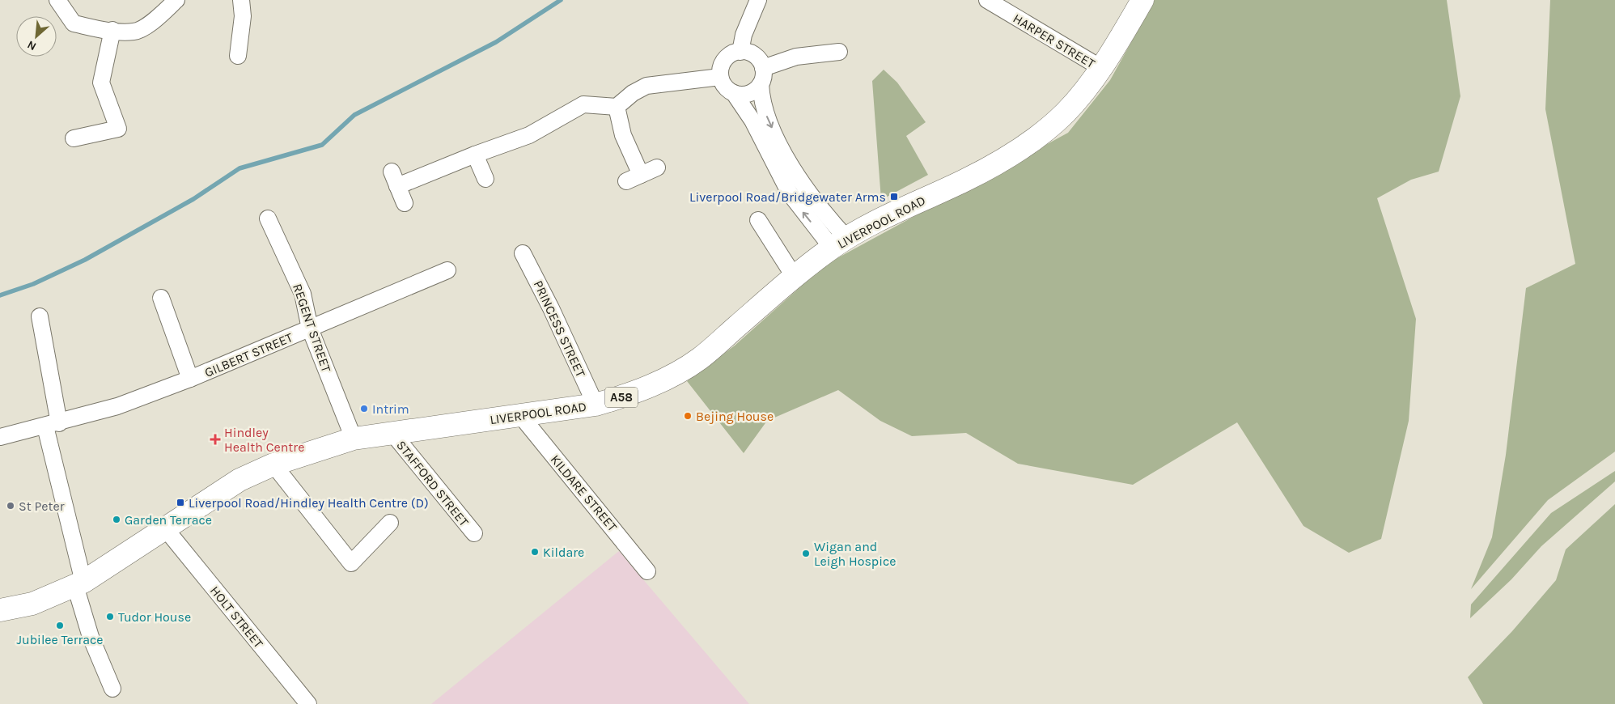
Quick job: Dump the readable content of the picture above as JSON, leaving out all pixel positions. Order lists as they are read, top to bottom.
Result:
{
  "streets": {
    "main road": ["LIVERPOOL ROAD", "A58"],
    "street": [
      "HARPER STREET",
      "REGENT STREET",
      "PRINCESS STREET",
      "GILBERT STREET",
      "STAFFORD STREET",
      "KILDARE STREET",
      "HOLT STREET"
    ]
  },
  "crossings": [
    ["HARPER STREET", "LIVERPOOL ROAD"],
    ["LIVERPOOL ROAD", "REGENT STREET"],
    ["LIVERPOOL ROAD", "PRINCESS STREET"],
    ["LIVERPOOL ROAD", "STAFFORD STREET"],
    ["LIVERPOOL ROAD", "KILDARE STREET"],
    ["LIVERPOOL ROAD", "HOLT STREET"],
    ["REGENT STREET", "GILBERT STREET"]
  ],
  "places": {
    "transit": ["Liverpool Road/Bridgewater Arms", "Liverpool Road/Hindley Health Centre (D)"],
    "other": [
      "Intrim",
      "Bejing House",
      "St Peter",
      "Garden Terrace",
      "Kildare",
      "Wigan and Leigh Hospice",
      "Tudor House",
      "Jubilee Terrace"
    ],
    "health": ["Hindley Health Centre"]
  },
  "north": "bottom left"
}
